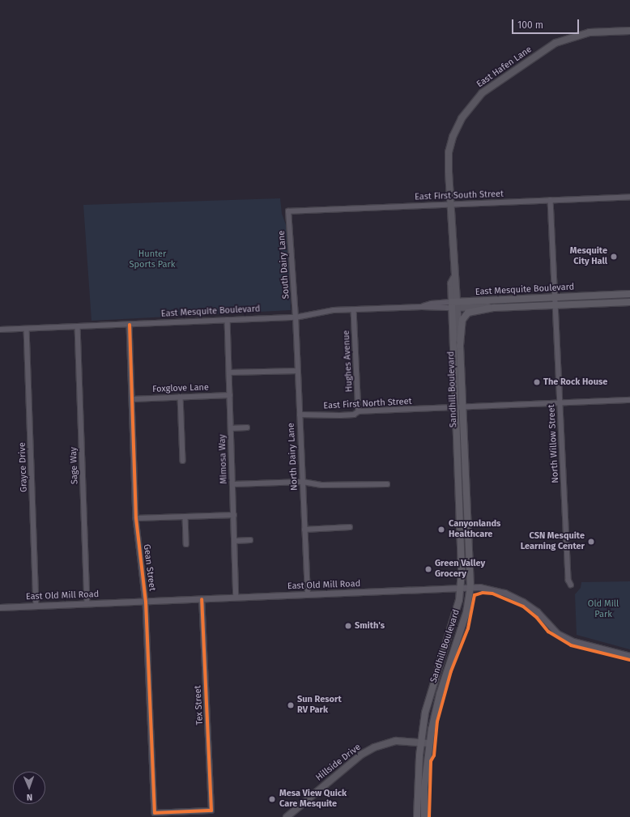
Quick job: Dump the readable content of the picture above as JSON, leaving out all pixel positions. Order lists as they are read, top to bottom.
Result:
{
  "streets": {
    "main road": [
      "East Hafen Lane",
      "East Mesquite Boulevard",
      "Sandhill Boulevard",
      "Hillside Drive"
    ],
    "street": [
      "East First South Street",
      "South Dairy Lane",
      "Hughes Avenue",
      "Foxglove Lane",
      "East First North Street",
      "North Willow Street",
      "North Dairy Lane",
      "Mimosa Way",
      "Sage Way",
      "Grayce Drive",
      "Gean Street",
      "East Old Mill Road",
      "Tex Street"
    ]
  },
  "crossings": [
    ["East Hafen Lane", "East First South Street"],
    ["East Hafen Lane", "East Mesquite Boulevard"],
    ["East Hafen Lane", "Sandhill Boulevard"],
    ["East First South Street", "South Dairy Lane"],
    ["East First South Street", "North Willow Street"],
    ["South Dairy Lane", "East Mesquite Boulevard"],
    ["South Dairy Lane", "North Dairy Lane"],
    ["East Mesquite Boulevard", "Hughes Avenue"],
    ["East Mesquite Boulevard", "Sandhill Boulevard"],
    ["East Mesquite Boulevard", "North Willow Street"],
    ["East Mesquite Boulevard", "North Dairy Lane"],
    ["East Mesquite Boulevard", "Mimosa Way"],
    ["East Mesquite Boulevard", "Sage Way"],
    ["East Mesquite Boulevard", "Grayce Drive"],
    ["East Mesquite Boulevard", "Gean Street"],
    ["Hughes Avenue", "East First North Street"],
    ["Foxglove Lane", "Mimosa Way"],
    ["Foxglove Lane", "Gean Street"],
    ["Sandhill Boulevard", "East First North Street"],
    ["Sandhill Boulevard", "East Old Mill Road"],
    ["Sandhill Boulevard", "Hillside Drive"],
    ["East First North Street", "North Willow Street"],
    ["East First North Street", "North Dairy Lane"],
    ["North Dairy Lane", "East Old Mill Road"],
    ["Mimosa Way", "East Old Mill Road"],
    ["Sage Way", "East Old Mill Road"],
    ["Grayce Drive", "East Old Mill Road"],
    ["Gean Street", "East Old Mill Road"],
    ["Gean Street", "Tex Street"],
    ["East Old Mill Road", "Tex Street"]
  ],
  "parks": ["Hunter Sports Park", "Old Mill Park"],
  "places": [
    "Mesquite City Hall",
    "The Rock House",
    "Canyonlands Healthcare",
    "CSN Mesquite Learning Center",
    "Green Valley Grocery",
    "Smith's",
    "Sun Resort RV Park",
    "Mesa View Quick Care Mesquite"
  ],
  "scale_bar": "100 m",
  "north": "bottom"
}
